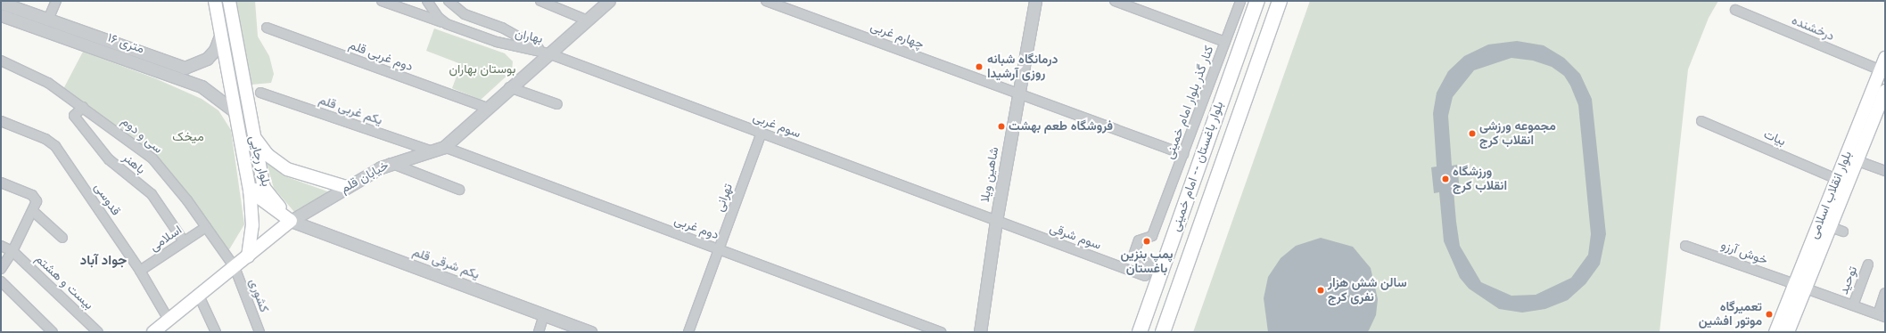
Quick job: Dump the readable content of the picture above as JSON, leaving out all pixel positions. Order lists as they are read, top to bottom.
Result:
{
  "streets": {
    "main road": [
      "بلوار رجایی",
      "بلوار باغستان -- امام خمینی",
      "خیابان قلم",
      "بلوار انقلاب اسلامی"
    ],
    "street": [
      "درخشنده",
      "چهارم غربی",
      "بهاران",
      "۱۶ متری",
      "دوم غربی قلم",
      "کنار گذر بلوار امام خمینی",
      "یکم غربی قلم",
      "سوم غربی",
      "سی و دوم",
      "بیات",
      "باهنر",
      "شاهین ویلا",
      "تهرانی",
      "قدوسی",
      "دوم غربی",
      "سوم شرقی",
      "اسلامی",
      "خوش آرزو",
      "یکم شرقی قلم",
      "توحید",
      "بیست و هشتم",
      "کشوری"
    ]
  },
  "crossings": [
    ["درخشنده", "بلوار انقلاب اسلامی"],
    ["چهارم غربی", "کنار گذر بلوار امام خمینی"],
    ["چهارم غربی", "شاهین ویلا"],
    ["بهاران", "سوم غربی"],
    ["بهاران", "خیابان قلم"],
    ["۱۶ متری", "بلوار رجایی"],
    ["دوم غربی قلم", "خیابان قلم"],
    ["کنار گذر بلوار امام خمینی", "بلوار باغستان -- امام خمینی"],
    ["کنار گذر بلوار امام خمینی", "سوم شرقی"],
    ["یکم غربی قلم", "خیابان قلم"],
    ["سوم غربی", "شاهین ویلا"],
    ["سوم غربی", "خیابان قلم"],
    ["سوم غربی", "تهرانی"],
    ["سوم غربی", "سوم شرقی"],
    ["سی و دوم", "باهنر"],
    ["سی و دوم", "خیابان قلم"],
    ["سی و دوم", "اسلامی"],
    ["سی و دوم", "کشوری"],
    ["بیات", "بلوار انقلاب اسلامی"],
    ["بلوار رجایی", "خیابان قلم"],
    ["بلوار رجایی", "یکم شرقی قلم"],
    ["باهنر", "اسلامی"],
    ["بلوار باغستان -- امام خمینی", "سوم شرقی"],
    ["شاهین ویلا", "سوم شرقی"],
    ["خیابان قلم", "قدوسی"],
    ["خیابان قلم", "دوم غربی"],
    ["خیابان قلم", "یکم شرقی قلم"],
    ["خیابان قلم", "کشوری"],
    ["بلوار انقلاب اسلامی", "خوش آرزو"],
    ["تهرانی", "دوم غربی"],
    ["قدوسی", "اسلامی"],
    ["خوش آرزو", "توحید"]
  ],
  "districts": ["جواد آباد"],
  "parks": ["بوستان بهاران", "میخک"],
  "places": [
    "درمانگاه شبانه روزی آرشیدا",
    "فروشگاه طعم بهشت",
    "مجموعه ورزشی انقلاب کرج",
    "ورزشگاه انقلاب کرج",
    "پمپ بنزین باغستان",
    "سالن شش هزار نفری کرج",
    "تعمیرگاه موتور افشین"
  ]
}
